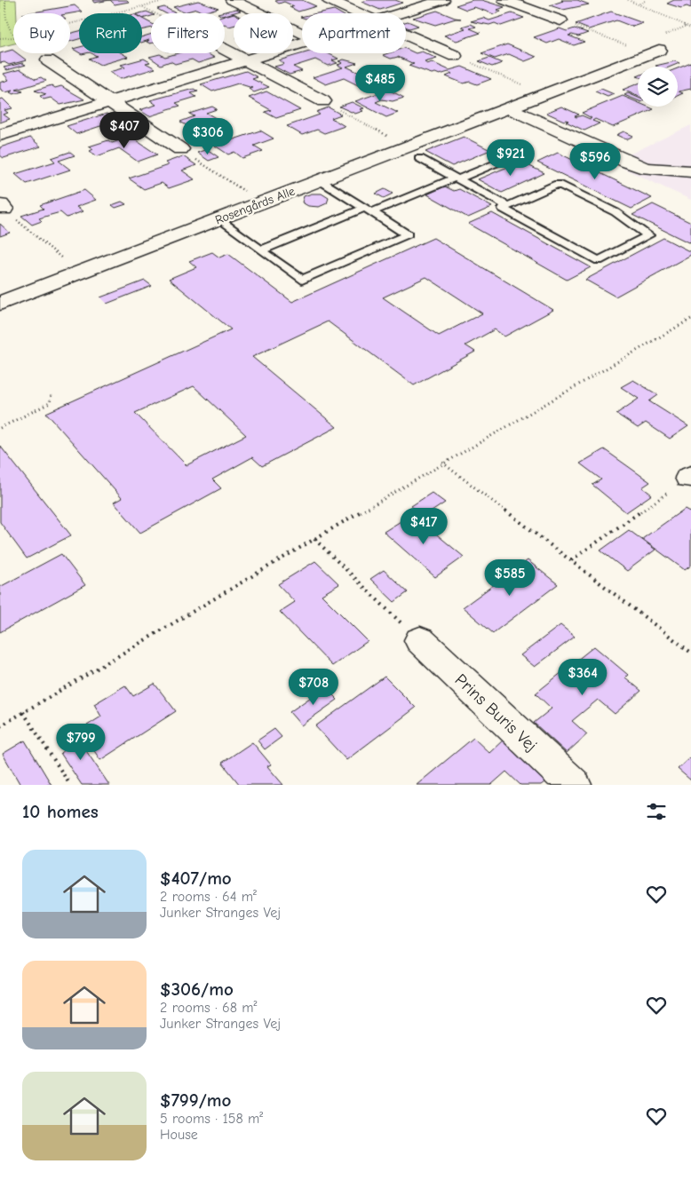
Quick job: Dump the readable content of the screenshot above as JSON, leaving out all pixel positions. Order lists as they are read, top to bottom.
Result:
{
  "streets": {
    "street": ["Rosengårds Alle", "Prins Buris Vej"]
  },
  "page": {
    "chip": [
      "Buy",
      "Rent",
      "Filters",
      "New",
      "Apartment"
    ],
    "price": [
      "$485",
      "$407",
      "$306",
      "$921",
      "$596",
      "$417",
      "$585",
      "$364",
      "$708",
      "$799"
    ],
    "heading": "10 homes",
    "list": [
      {
        "name": "$407/mo",
        "note": "2 rooms · 64 m² · Junker Stranges Vej"
      },
      {
        "name": "$306/mo",
        "note": "2 rooms · 68 m² · Junker Stranges Vej"
      },
      {
        "name": "$799/mo",
        "note": "5 rooms · 158 m² · House"
      }
    ]
  }
}
